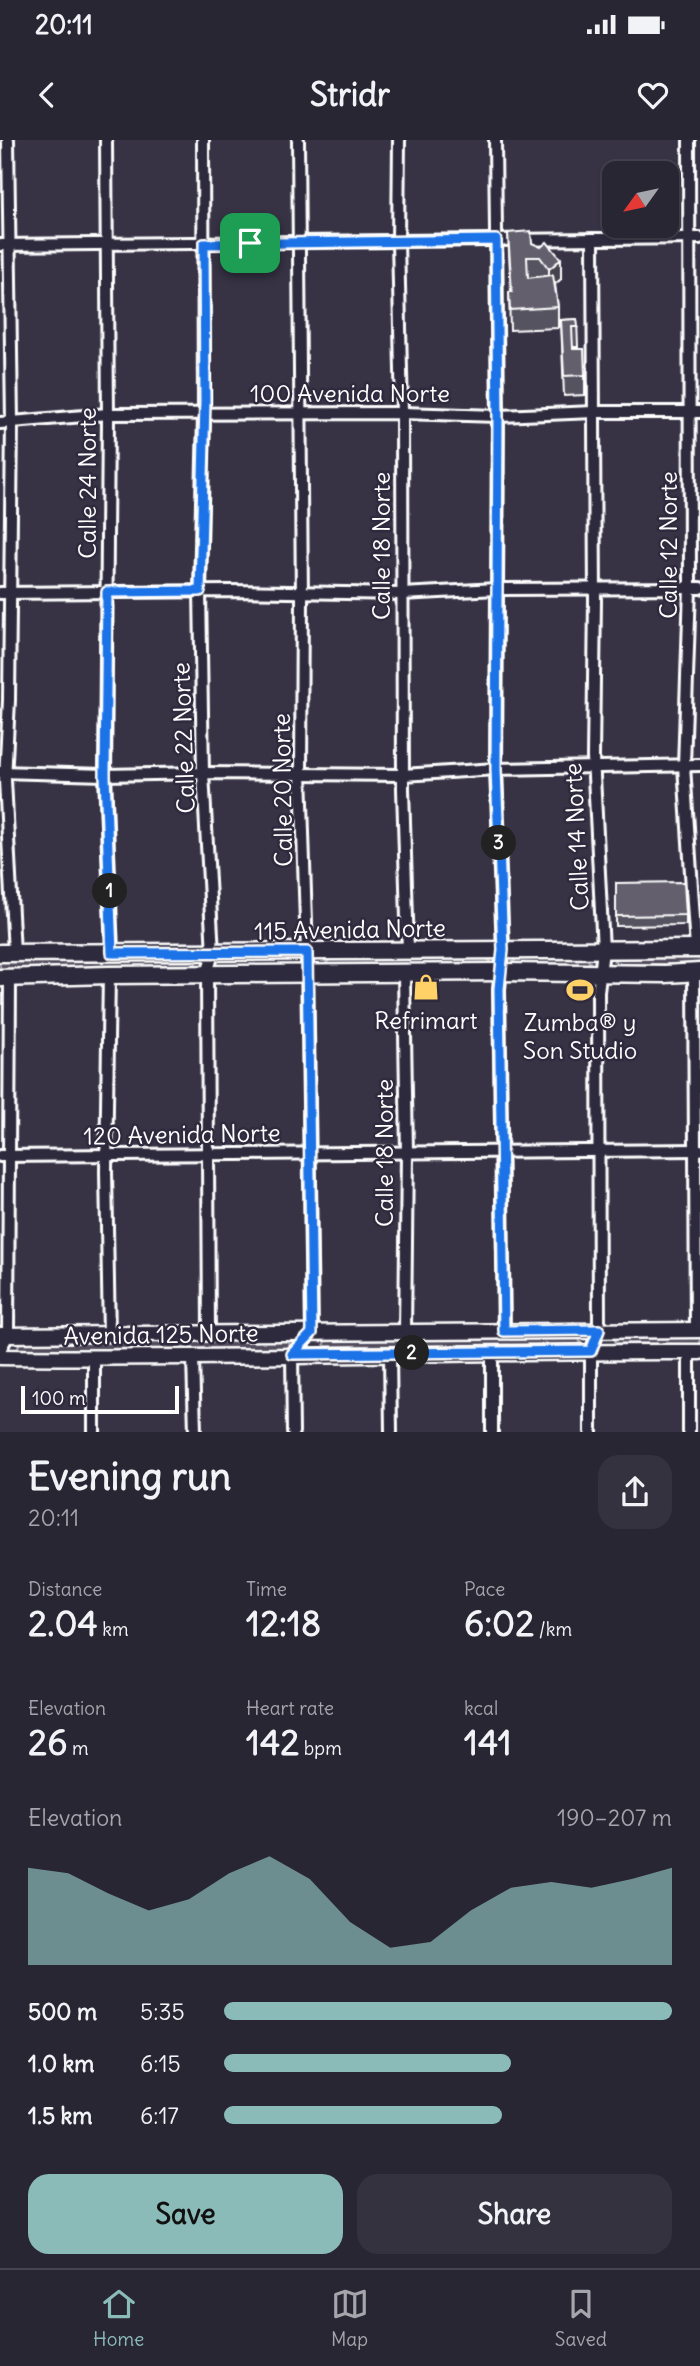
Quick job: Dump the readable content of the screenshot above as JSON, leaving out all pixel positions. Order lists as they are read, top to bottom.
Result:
{
  "streets": {
    "main road": ["115 Avenida Norte", "Avenida 125 Norte"],
    "street": [
      "100 Avenida Norte",
      "Calle 24 Norte",
      "Calle 12 Norte",
      "Calle 18 Norte",
      "Calle 22 Norte",
      "Calle 20 Norte",
      "Calle 14 Norte",
      "120 Avenida Norte"
    ]
  },
  "crossings": [
    ["100 Avenida Norte", "Calle 24 Norte"],
    ["100 Avenida Norte", "Calle 12 Norte"],
    ["100 Avenida Norte", "Calle 18 Norte"],
    ["100 Avenida Norte", "Calle 22 Norte"],
    ["100 Avenida Norte", "Calle 20 Norte"],
    ["100 Avenida Norte", "Calle 14 Norte"],
    ["Calle 24 Norte", "115 Avenida Norte"],
    ["Calle 12 Norte", "115 Avenida Norte"],
    ["Calle 18 Norte", "115 Avenida Norte"],
    ["Calle 18 Norte", "120 Avenida Norte"],
    ["Calle 18 Norte", "Avenida 125 Norte"],
    ["Calle 22 Norte", "115 Avenida Norte"],
    ["Calle 22 Norte", "120 Avenida Norte"],
    ["Calle 22 Norte", "Avenida 125 Norte"],
    ["Calle 20 Norte", "115 Avenida Norte"],
    ["Calle 20 Norte", "120 Avenida Norte"],
    ["Calle 20 Norte", "Avenida 125 Norte"],
    ["Calle 14 Norte", "115 Avenida Norte"],
    ["Calle 14 Norte", "120 Avenida Norte"],
    ["Calle 14 Norte", "Avenida 125 Norte"]
  ],
  "places": {
    "shop": ["Refrimart"],
    "sports": ["Zumba® y Son Studio"]
  },
  "scale_bar": "100 m",
  "north": "bottom left",
  "page": {
    "status": "20:11",
    "header": "Stridr",
    "pins": ["3", "1", "2"],
    "scale": "100 m",
    "heading": ["Evening run", "20:11"],
    "stats": [
      ["Distance", "2.04 km"],
      ["Time", "12:18"],
      ["Pace", "6:02 /km"],
      ["Elevation", "26 m"],
      ["Heart rate", "142 bpm"],
      ["kcal", "141"]
    ],
    "chart": ["Elevation", "190–207 m"],
    "list": [
      {
        "name": "500 m",
        "note": "5:35"
      },
      {
        "name": "1.0 km",
        "note": "6:15"
      },
      {
        "name": "1.5 km",
        "note": "6:17"
      }
    ],
    "buttons": ["Save", "Share"],
    "tabs": ["Home", "Map", "Saved"]
  }
}
